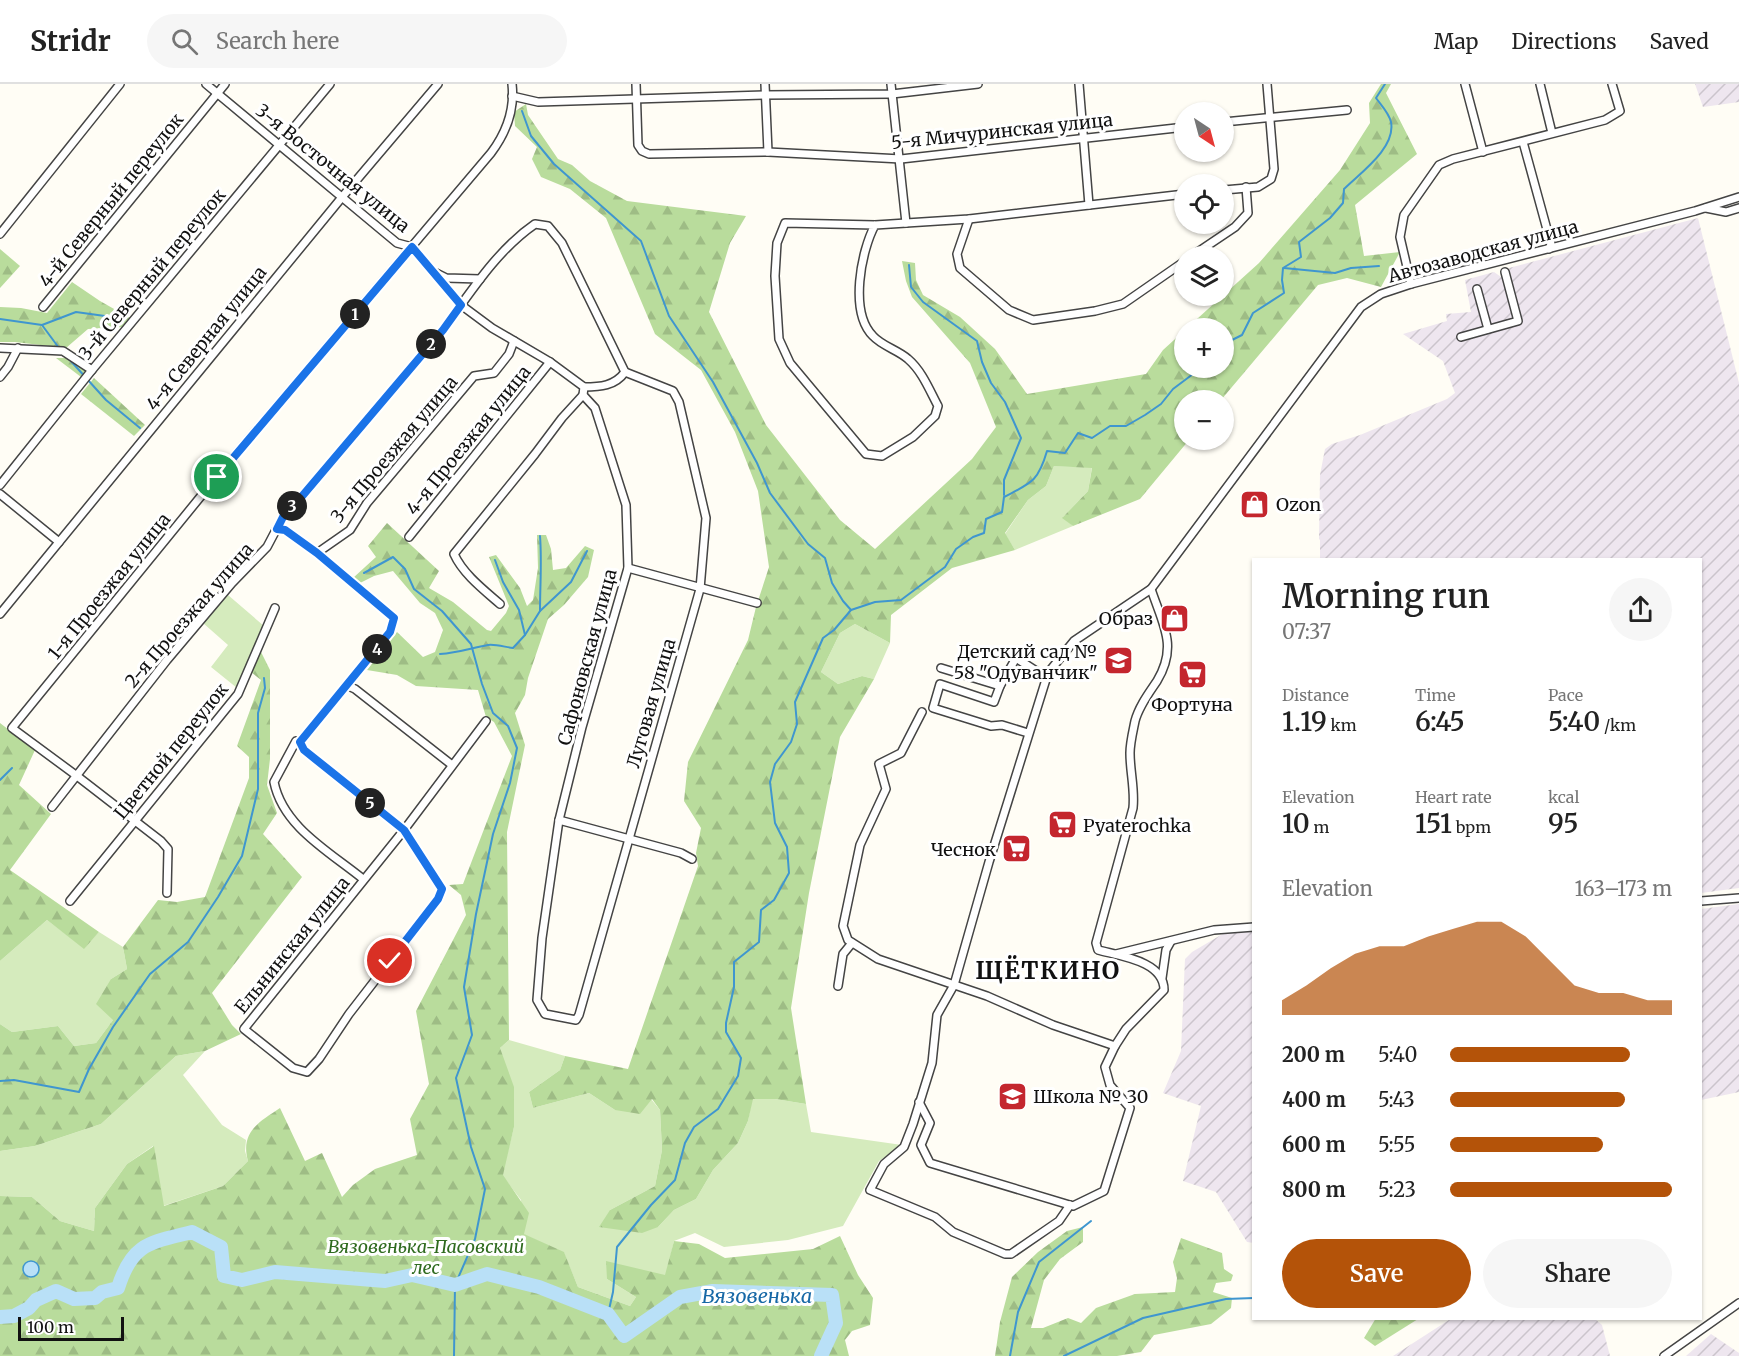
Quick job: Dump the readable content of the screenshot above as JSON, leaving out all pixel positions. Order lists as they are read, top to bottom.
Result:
{
  "streets": {
    "street": [
      "5-я Мичуринская улица",
      "3-я Восточная улица",
      "4-й Северный переулок",
      "Автозаводская улица",
      "3-й Северный переулок",
      "4-я Северная улица",
      "4-я Проезжая улица",
      "3-я Проезжая улица",
      "1-я Проезжая улица",
      "2-я Проезжая улица",
      "Сафоновская улица",
      "Луговая улица",
      "Цветной переулок",
      "Ельнинская улица"
    ]
  },
  "crossings": [
    ["3-я Восточная улица", "4-й Северный переулок"],
    ["3-я Восточная улица", "3-й Северный переулок"],
    ["3-я Восточная улица", "4-я Северная улица"],
    ["3-я Восточная улица", "1-я Проезжая улица"],
    ["3-я Восточная улица", "2-я Проезжая улица"],
    ["3-я Проезжая улица", "Ельнинская улица"],
    ["1-я Проезжая улица", "2-я Проезжая улица"],
    ["2-я Проезжая улица", "Луговая улица"],
    ["Сафоновская улица", "Луговая улица"]
  ],
  "districts": ["ЩЁТКИНО"],
  "water": ["Вязовенька"],
  "parks": ["Вязовенька-Пасовский лес"],
  "places": {
    "shop": ["Ozon", "Образ"],
    "school or university": ["Детский сад № 58 \"Одуванчик\"", "Школа № 30"],
    "supermarket": ["Фортуна", "Pyaterochka", "Чеснок"]
  },
  "scale_bar": "100 m",
  "north": "bottom right",
  "page": {
    "header": "Stridr",
    "search": "Search here",
    "nav": ["Map", "Directions", "Saved"],
    "map_buttons": ["+", "−"],
    "pins": [
      "1",
      "2",
      "3",
      "4",
      "5"
    ],
    "heading": ["Morning run", "07:37"],
    "stats": [
      ["Distance", "1.19 km"],
      ["Time", "6:45"],
      ["Pace", "5:40 /km"],
      ["Elevation", "10 m"],
      ["Heart rate", "151 bpm"],
      ["kcal", "95"]
    ],
    "chart": ["Elevation", "163–173 m"],
    "list": [
      {
        "name": "200 m",
        "note": "5:40"
      },
      {
        "name": "400 m",
        "note": "5:43"
      },
      {
        "name": "600 m",
        "note": "5:55"
      },
      {
        "name": "800 m",
        "note": "5:23"
      }
    ],
    "buttons": ["Save", "Share"],
    "scale": "100 m"
  }
}
